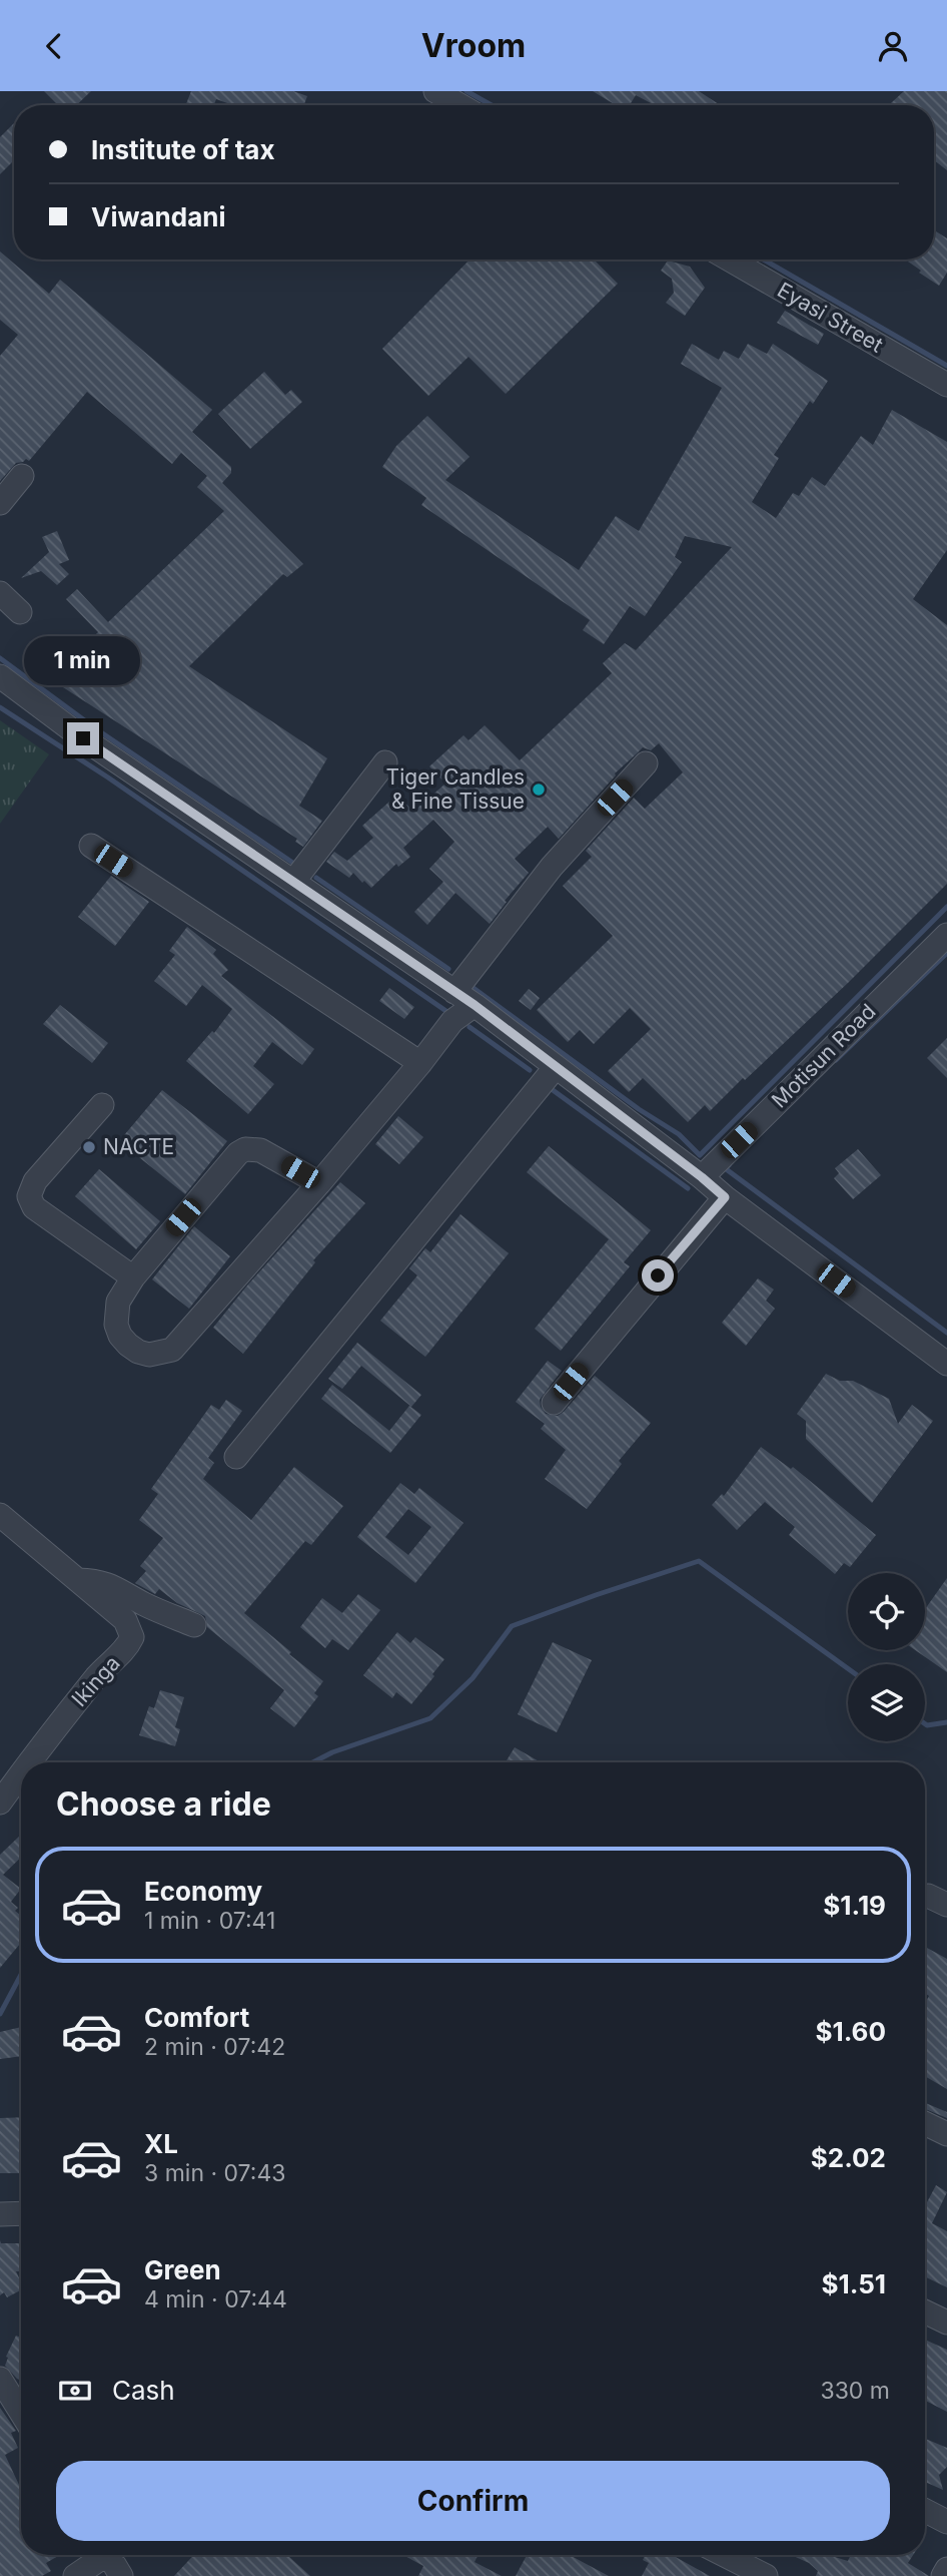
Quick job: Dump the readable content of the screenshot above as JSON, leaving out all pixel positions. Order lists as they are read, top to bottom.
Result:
{
  "streets": {
    "street": ["Eyasi Street", "Motisun Road", "Ikinga"]
  },
  "places": ["Tiger Candles & Fine Tissue", "NACTE"],
  "page": {
    "header": "Vroom",
    "banner": ["Institute of tax", "Viwandani"],
    "bubble": "1 min",
    "heading": "Choose a ride",
    "list": [
      {
        "name": "Economy",
        "note": "1 min · 07:41",
        "value": "$1.19"
      },
      {
        "name": "Comfort",
        "note": "2 min · 07:42",
        "value": "$1.60"
      },
      {
        "name": "XL",
        "note": "3 min · 07:43",
        "value": "$2.02"
      },
      {
        "name": "Green",
        "note": "4 min · 07:44",
        "value": "$1.51"
      }
    ],
    "pay": ["Cash", "330 m"],
    "buttons": "Confirm"
  }
}
